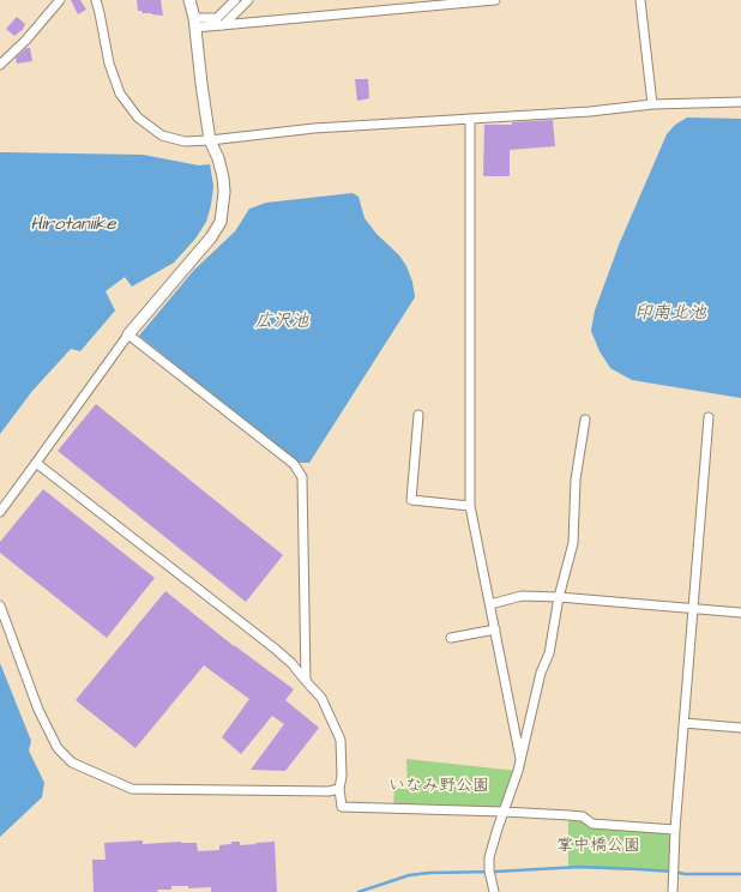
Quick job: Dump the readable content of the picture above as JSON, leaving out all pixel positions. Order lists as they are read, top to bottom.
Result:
{
  "water": ["Hirotaniike", "印南北池", "広沢池"],
  "parks": ["いなみ野公園", "掌中橋公園"]
}
